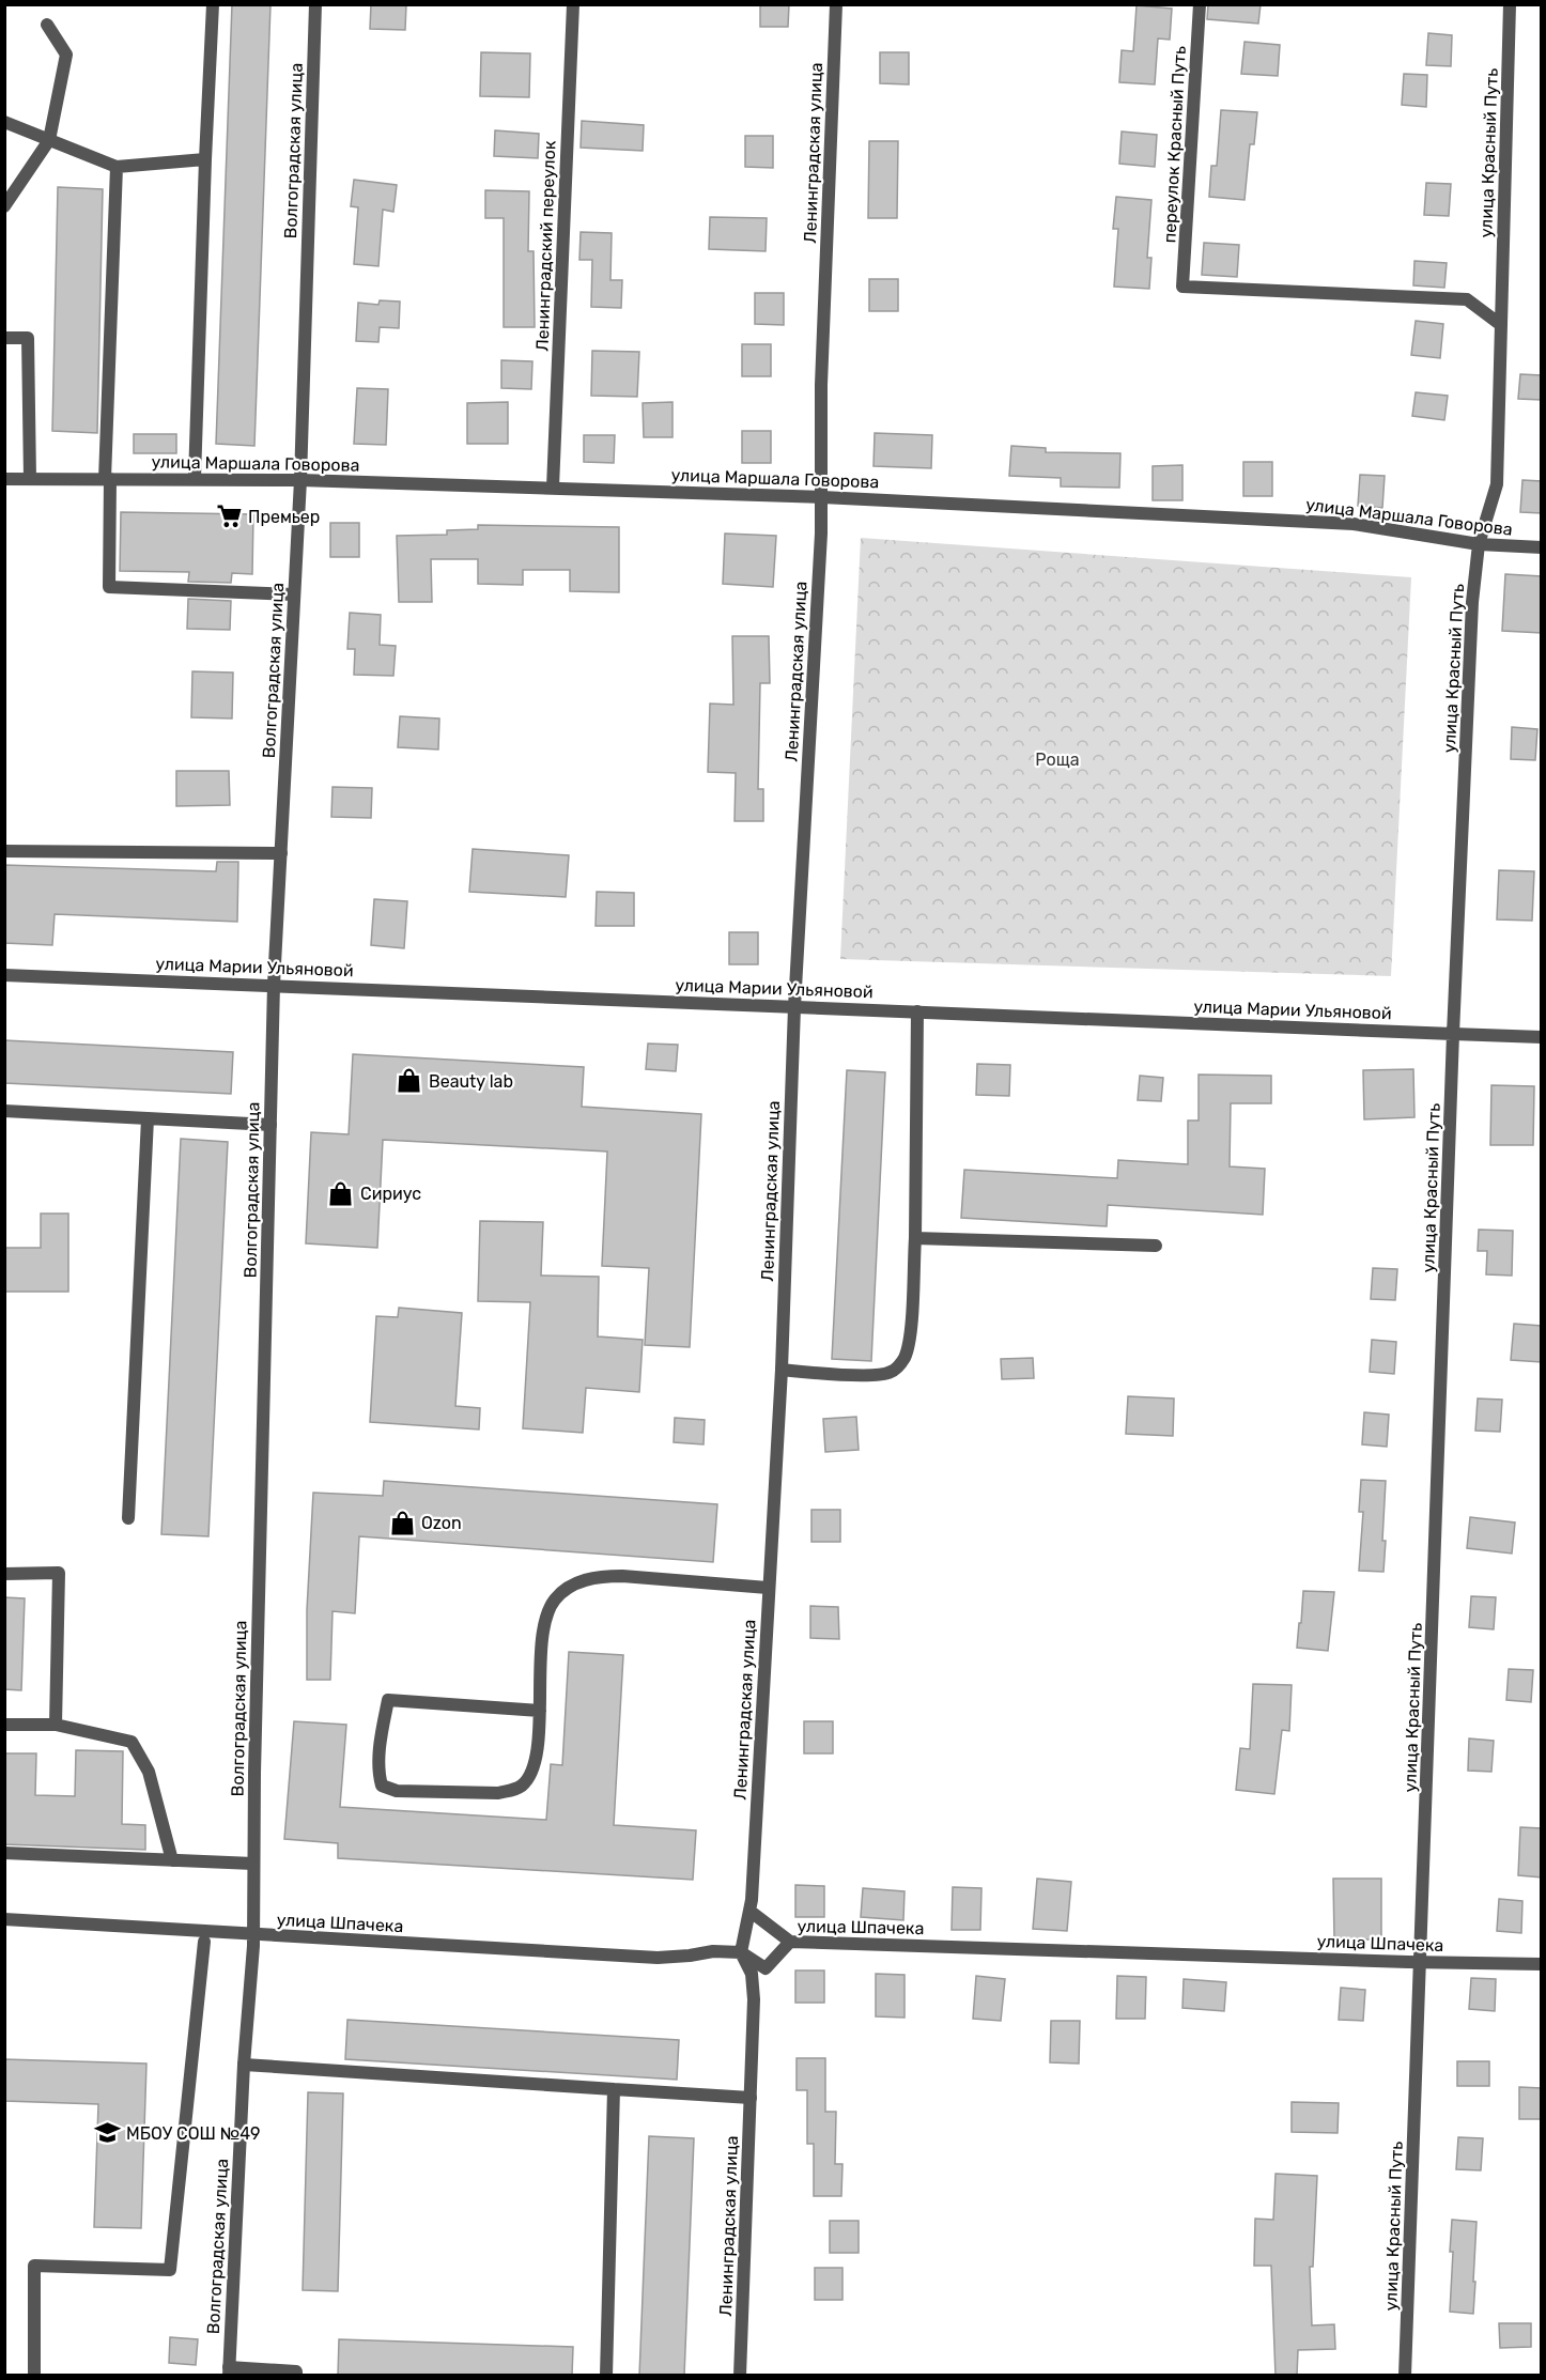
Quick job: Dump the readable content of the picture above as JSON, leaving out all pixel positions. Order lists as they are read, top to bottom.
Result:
{
  "streets": {
    "street": [
      "переулок Красный Путь",
      "Волгоградская улица",
      "Ленинградская улица",
      "улица Красный Путь",
      "Ленинградский переулок",
      "улица Маршала Говорова",
      "улица Марии Ульяновой",
      "улица Шпачека"
    ]
  },
  "crossings": [
    ["переулок Красный Путь", "улица Красный Путь"],
    ["Волгоградская улица", "улица Маршала Говорова"],
    ["Волгоградская улица", "улица Марии Ульяновой"],
    ["Волгоградская улица", "улица Шпачека"],
    ["Ленинградская улица", "улица Маршала Говорова"],
    ["Ленинградская улица", "улица Марии Ульяновой"],
    ["Ленинградская улица", "улица Шпачека"],
    ["улица Красный Путь", "улица Маршала Говорова"],
    ["улица Красный Путь", "улица Марии Ульяновой"],
    ["улица Красный Путь", "улица Шпачека"],
    ["Ленинградский переулок", "улица Маршала Говорова"]
  ],
  "parks": ["Роща"],
  "places": {
    "supermarket": ["Премьер"],
    "shop": ["Beauty lab", "Сириус", "Ozon"],
    "school or university": ["МБОУ СОШ №49"]
  }
}
